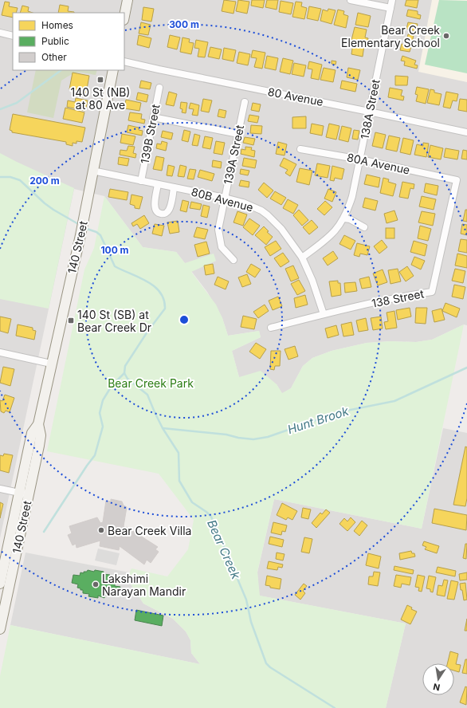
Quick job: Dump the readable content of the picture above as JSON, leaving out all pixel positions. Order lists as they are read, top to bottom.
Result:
{
  "streets": {
    "main road": ["140 Street"],
    "street": [
      "80 Avenue",
      "138A Street",
      "139B Street",
      "139A Street",
      "80A Avenue",
      "80B Avenue",
      "138 Street"
    ]
  },
  "crossings": [
    ["80 Avenue", "138A Street"],
    ["138A Street", "80A Avenue"],
    ["138A Street", "80B Avenue"],
    ["139B Street", "80B Avenue"],
    ["139A Street", "80B Avenue"],
    ["80A Avenue", "138 Street"],
    ["80B Avenue", "140 Street"],
    ["80B Avenue", "138 Street"]
  ],
  "water": ["Hunt Brook", "Bear Creek"],
  "parks": ["Bear Creek Park"],
  "places": {
    "other": ["Bear Creek Elementary School", "Bear Creek Villa", "Lakshimi Narayan Mandir"],
    "transit": ["140 St (NB) at 80 Ave", "140 St (SB) at Bear Creek Dr"]
  },
  "legend": ["Homes", "Public", "Other"],
  "north": "bottom",
  "rings": ["300 m", "200 m", "100 m"]
}
